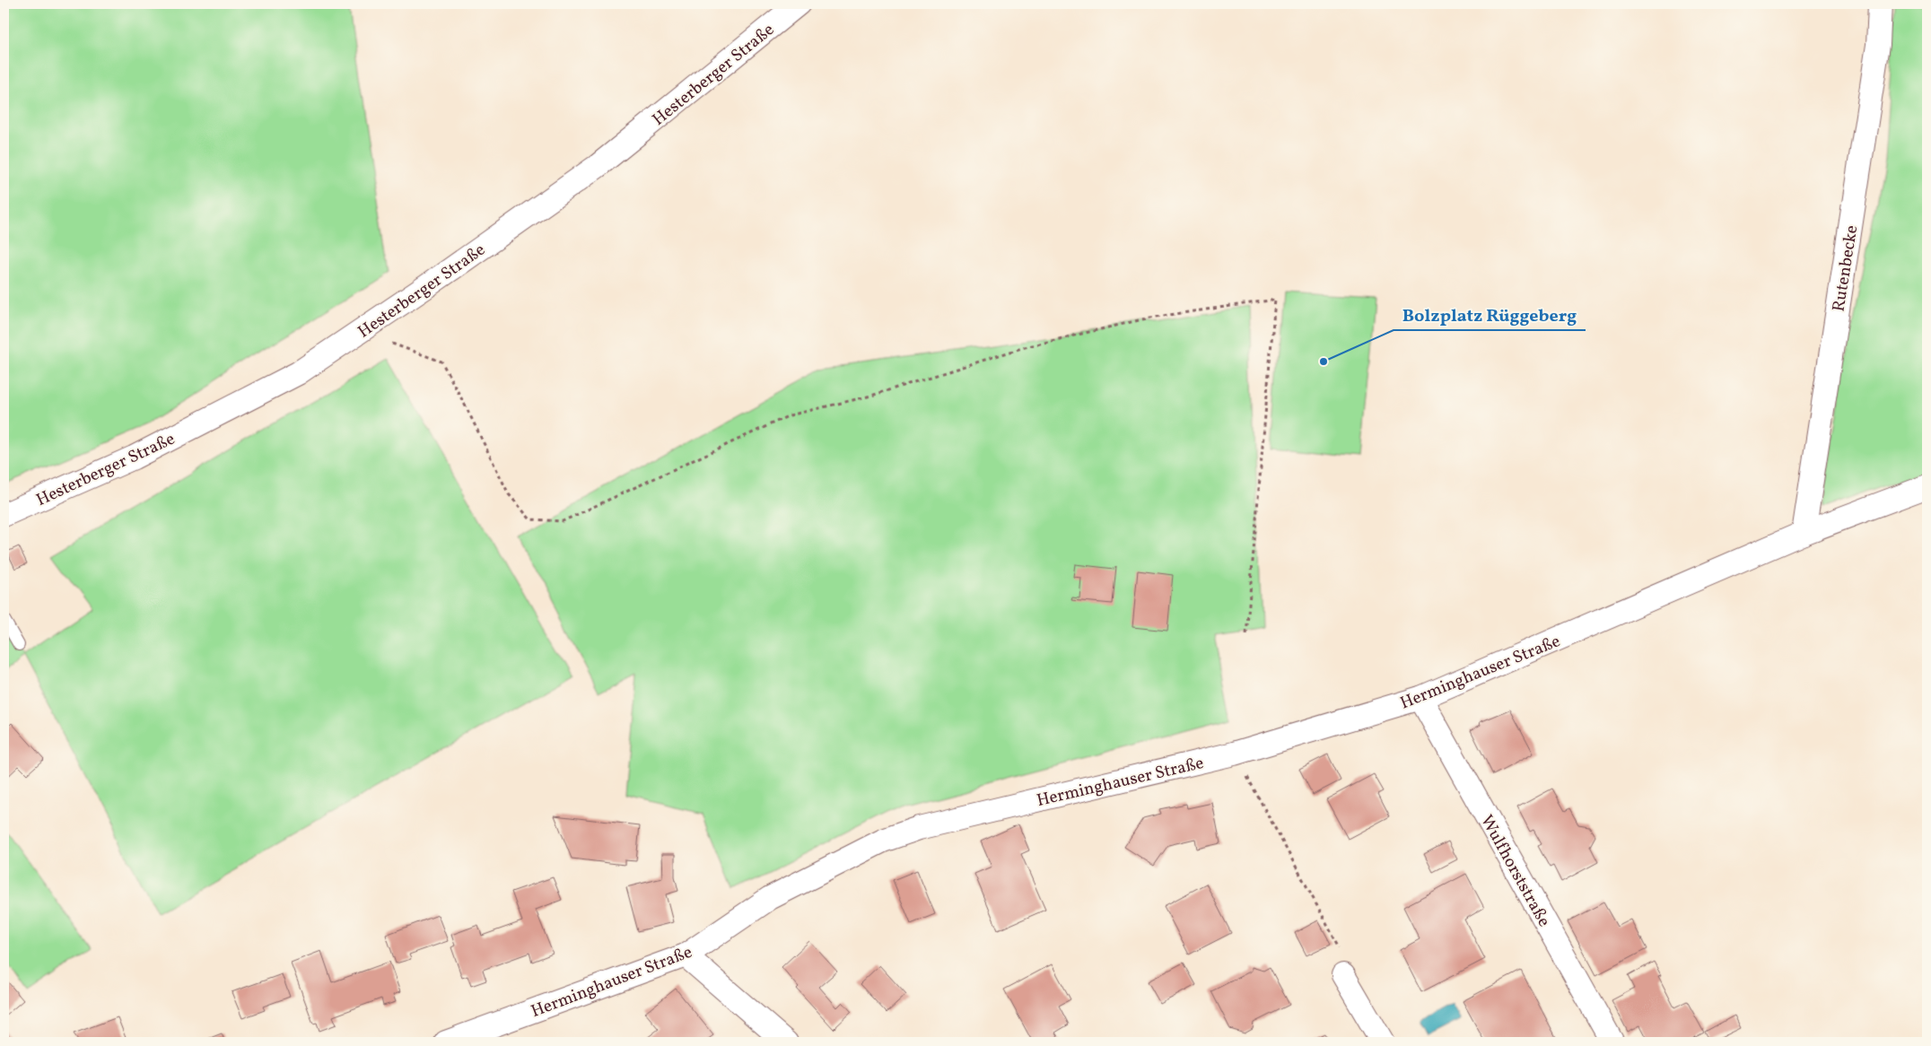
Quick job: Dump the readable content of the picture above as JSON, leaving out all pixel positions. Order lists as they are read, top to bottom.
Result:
{
  "streets": {
    "street": [
      "Hesterberger Straße",
      "Rutenbecke",
      "Herminghauser Straße",
      "Wulfhorststraße"
    ]
  },
  "crossings": [
    ["Rutenbecke", "Herminghauser Straße"],
    ["Herminghauser Straße", "Wulfhorststraße"]
  ],
  "places": ["Bolzplatz Rüggeberg"]
}
